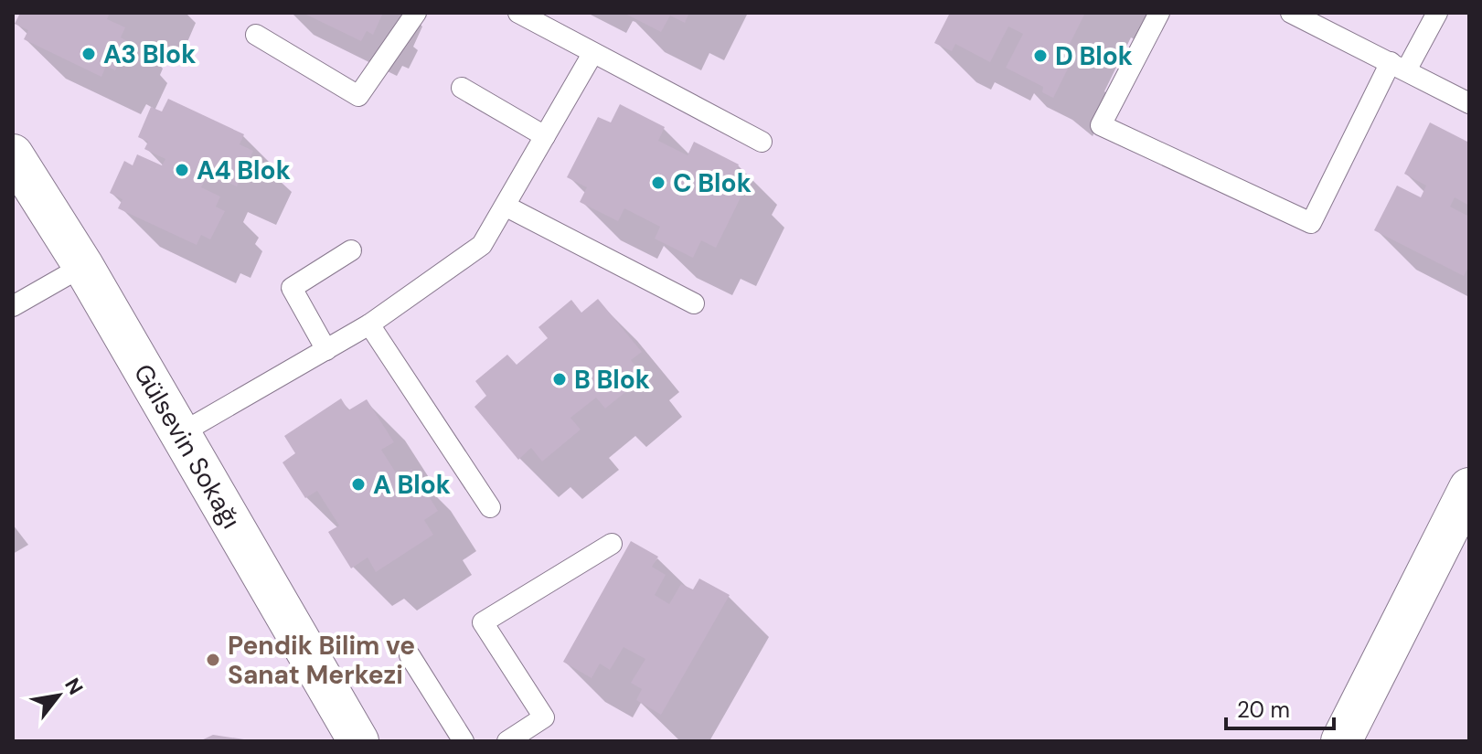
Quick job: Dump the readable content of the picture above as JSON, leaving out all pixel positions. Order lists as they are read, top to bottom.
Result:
{
  "streets": {
    "street": ["Gülsevin Sokağı"]
  },
  "places": [
    "A3 Blok",
    "D Blok",
    "A4 Blok",
    "C Blok",
    "B Blok",
    "A Blok",
    "Pendik Bilim ve Sanat Merkezi"
  ],
  "scale_bar": "20 m",
  "north": "top right"
}
